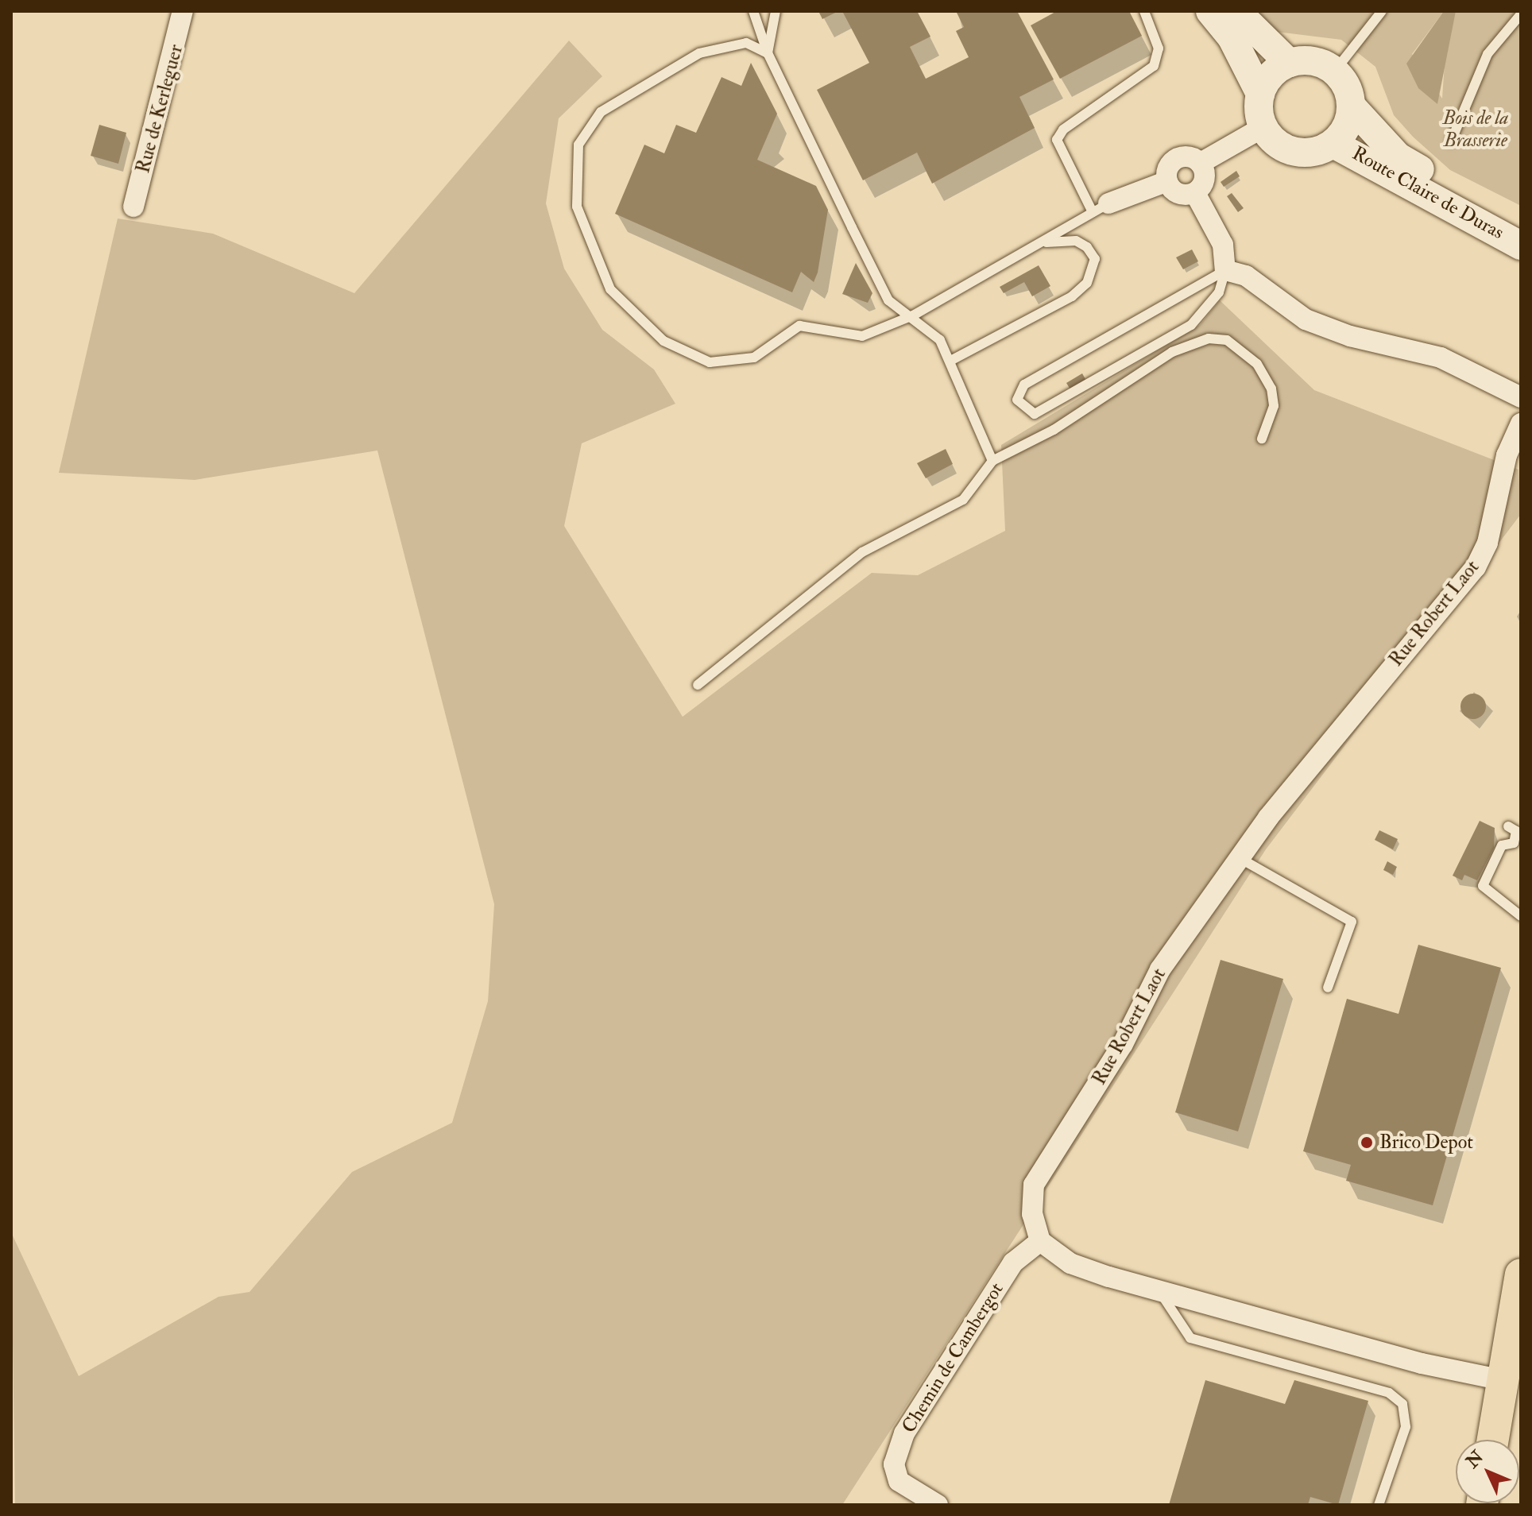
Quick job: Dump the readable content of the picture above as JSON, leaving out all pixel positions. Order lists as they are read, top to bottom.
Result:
{
  "streets": {
    "main road": ["Route Claire de Duras"],
    "street": ["Rue de Kerleguer", "Rue Robert Laot", "Chemin de Cambergot"]
  },
  "crossings": [
    ["Rue Robert Laot", "Chemin de Cambergot"]
  ],
  "parks": ["Bois de la Brasserie"],
  "places": ["Brico Depot"],
  "north": "top left"
}
